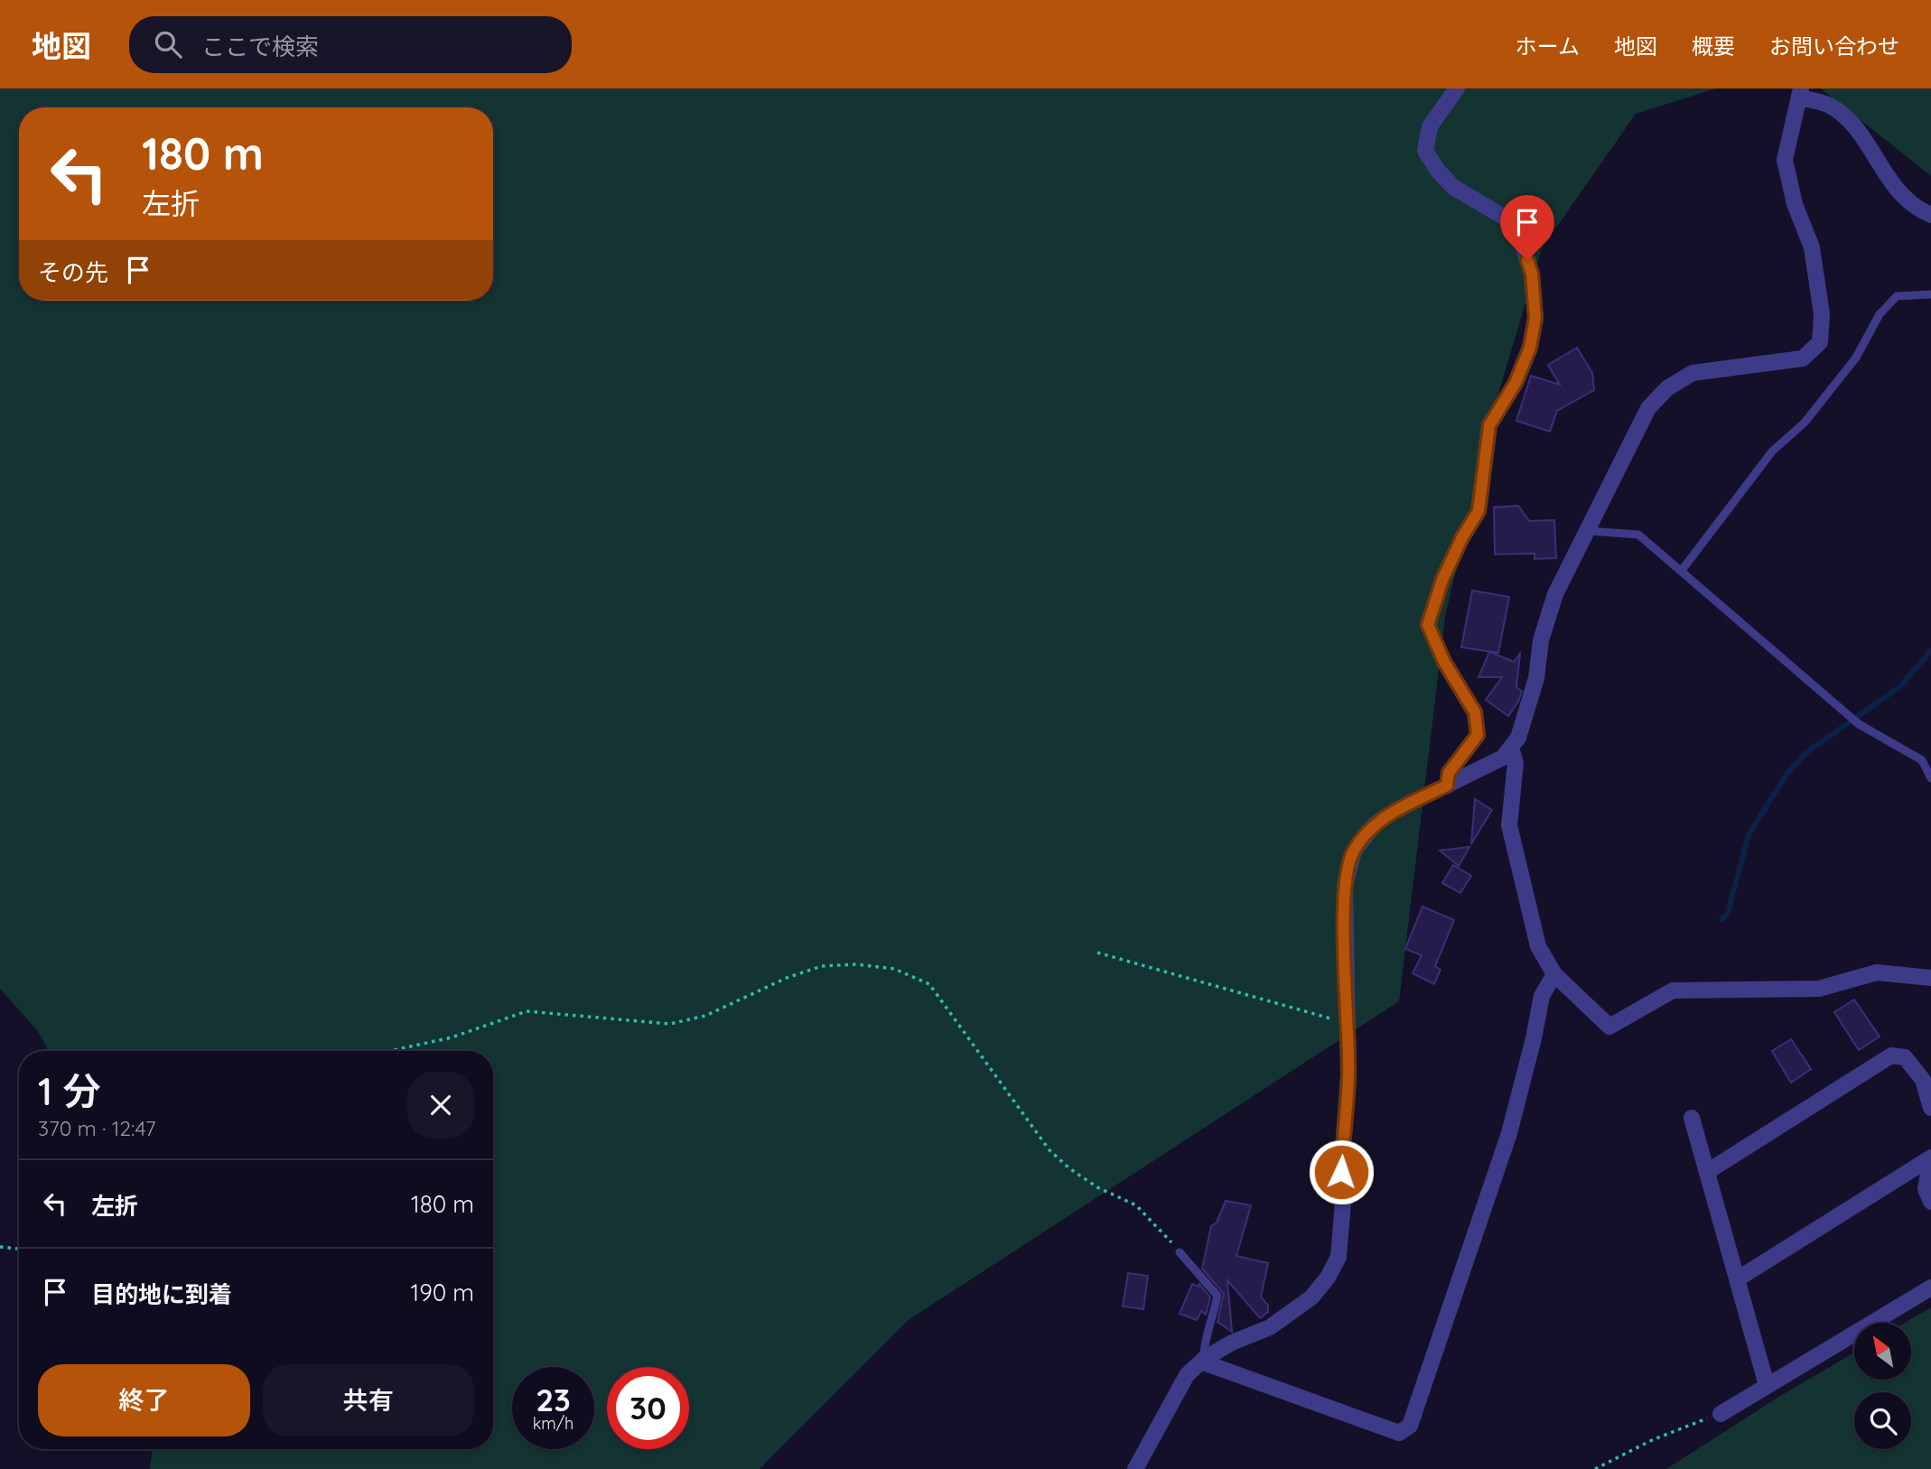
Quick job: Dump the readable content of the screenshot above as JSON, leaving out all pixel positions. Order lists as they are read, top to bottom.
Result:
{
  "north": "top left",
  "page": {
    "header": "地図",
    "search": "ここで検索",
    "nav": [
      "ホーム",
      "地図",
      "概要",
      "お問い合わせ"
    ],
    "turn": ["180 m", "左折"],
    "then": "その先",
    "heading": ["1 分", "370 m · 12:47"],
    "list": [
      {
        "name": "左折",
        "value": "180 m"
      },
      {
        "name": "目的地に到着",
        "value": "190 m"
      }
    ],
    "buttons": ["終了", "共有"],
    "speed": "23 km/h",
    "limit": "30"
  }
}
